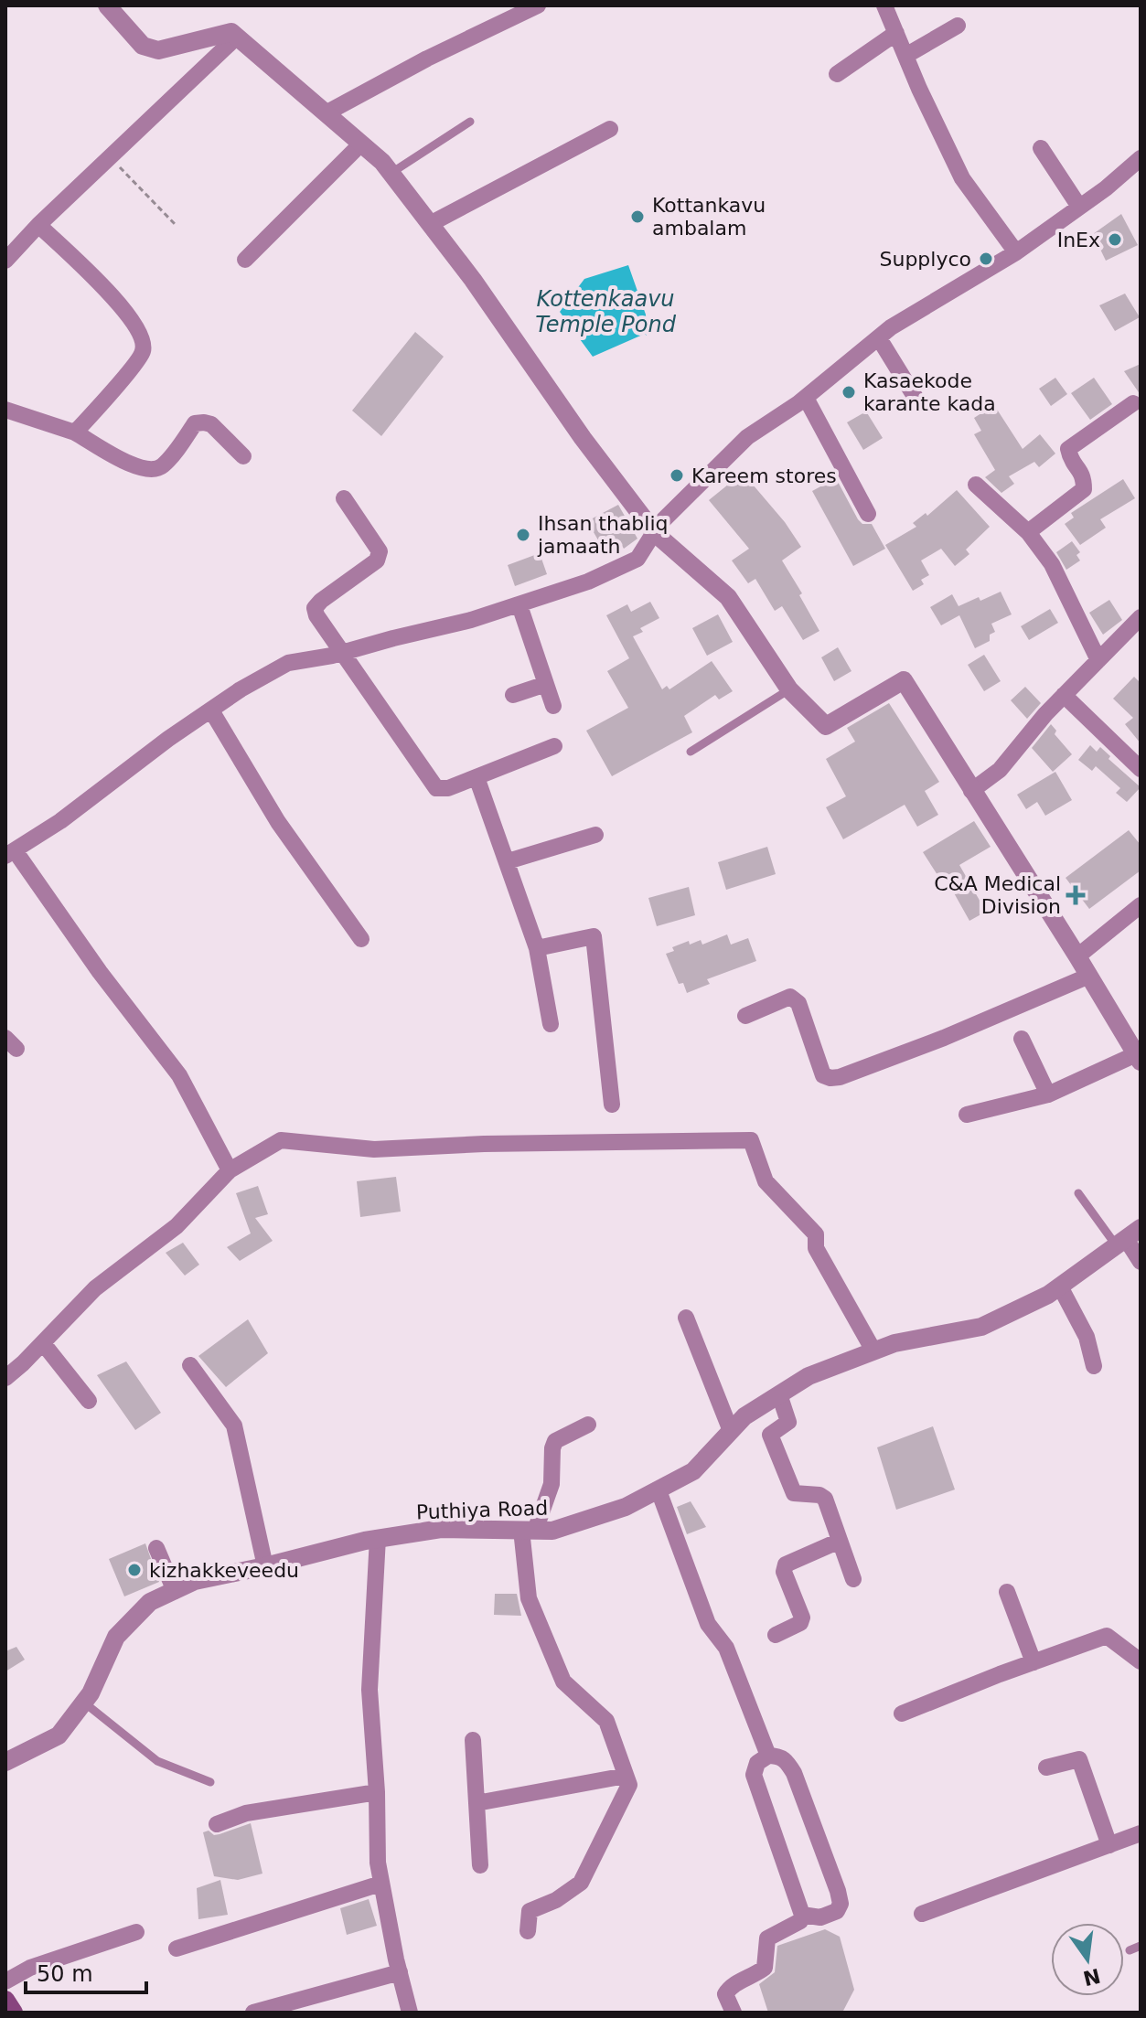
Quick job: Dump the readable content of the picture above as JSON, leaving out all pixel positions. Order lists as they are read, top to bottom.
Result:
{
  "streets": {
    "street": ["Puthiya Road"]
  },
  "water": ["Kottenkaavu Temple Pond"],
  "places": {
    "other": [
      "Kottankavu ambalam",
      "InEx",
      "Supplyco",
      "Kasaekode karante kada",
      "Kareem stores",
      "Ihsan thabliq jamaath",
      "kizhakkeveedu"
    ],
    "health": ["C&A Medical Division"]
  },
  "scale_bar": "50 m",
  "north": "bottom"
}
